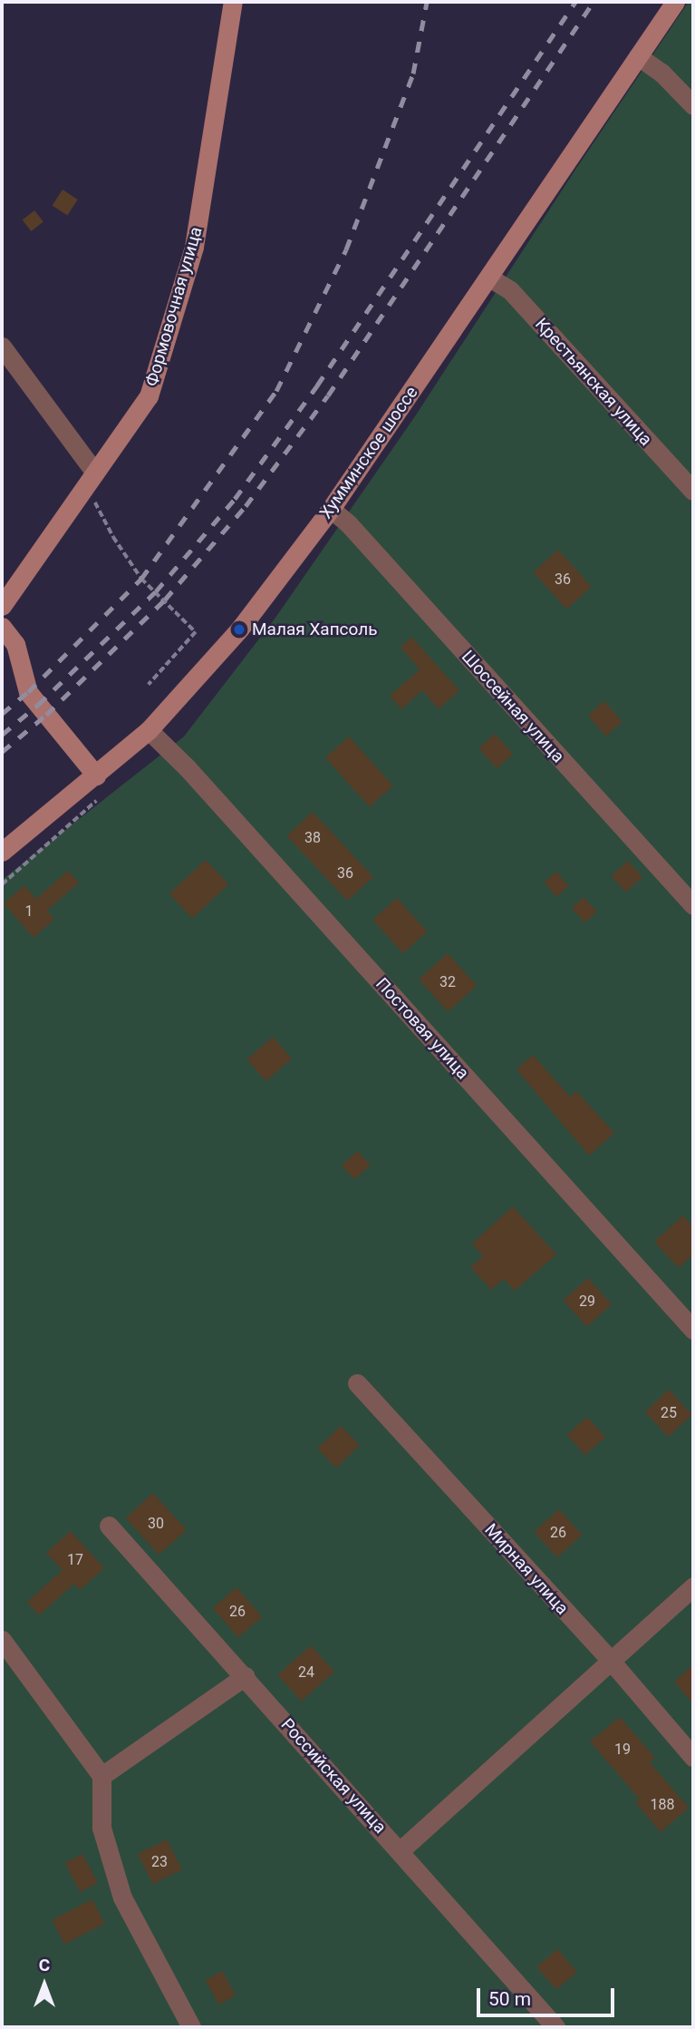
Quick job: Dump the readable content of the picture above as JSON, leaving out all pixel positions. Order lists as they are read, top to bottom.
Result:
{
  "streets": {
    "main road": ["Формовочная улица", "Хумминское шоссе"],
    "street": [
      "Крестьянская улица",
      "Шоссейная улица",
      "Постовая улица",
      "Мирная улица",
      "Российская улица"
    ]
  },
  "crossings": [
    ["Крестьянская улица", "Хумминское шоссе"],
    ["Хумминское шоссе", "Шоссейная улица"],
    ["Хумминское шоссе", "Постовая улица"]
  ],
  "places": ["Малая Хапсоль"],
  "house_numbers": [
    "36",
    "38",
    "36",
    "1",
    "32",
    "29",
    "25",
    "30",
    "26",
    "17",
    "26",
    "24",
    "19",
    "188",
    "23"
  ],
  "scale_bar": "50 m",
  "north": "top"
}
